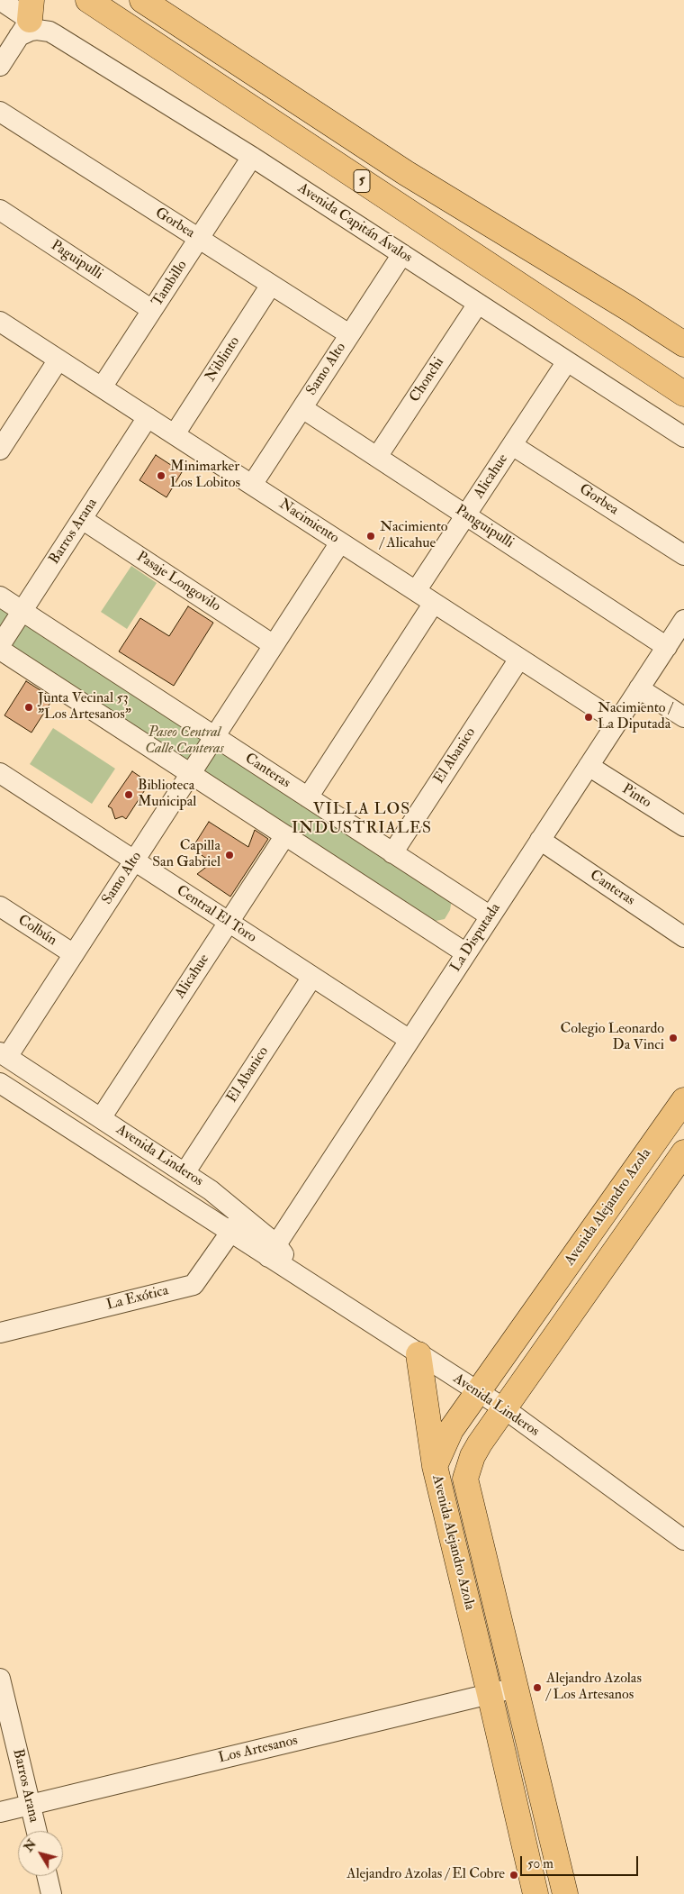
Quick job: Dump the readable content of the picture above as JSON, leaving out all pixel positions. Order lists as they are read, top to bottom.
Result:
{
  "streets": {
    "main road": ["5", "Avenida Alejandro Azola"],
    "street": [
      "Gorbea",
      "Avenida Capitán Ávalos",
      "Paguipulli",
      "Tambillo",
      "Niblinto",
      "Samo Alto",
      "Chonchi",
      "Alicahue",
      "Nacimiento",
      "Panguipulli",
      "Barros Arana",
      "Pasaje Longovilo",
      "El Abanico",
      "Canteras",
      "Pinto",
      "Central El Toro",
      "Colbún",
      "La Disputada",
      "Avenida Linderos",
      "La Exótica",
      "Los Artesanos"
    ]
  },
  "crossings": [
    ["Gorbea", "Tambillo"],
    ["Gorbea", "Niblinto"],
    ["Gorbea", "Samo Alto"],
    ["Gorbea", "Alicahue"],
    ["Avenida Capitán Ávalos", "Tambillo"],
    ["Avenida Capitán Ávalos", "Samo Alto"],
    ["Avenida Capitán Ávalos", "Chonchi"],
    ["Avenida Capitán Ávalos", "Alicahue"],
    ["Paguipulli", "Tambillo"],
    ["Tambillo", "Nacimiento"],
    ["Niblinto", "Nacimiento"],
    ["Samo Alto", "Nacimiento"],
    ["Samo Alto", "Panguipulli"],
    ["Samo Alto", "Pasaje Longovilo"],
    ["Samo Alto", "Canteras"],
    ["Samo Alto", "Central El Toro"],
    ["Samo Alto", "Colbún"],
    ["Samo Alto", "Avenida Linderos"],
    ["Chonchi", "Panguipulli"],
    ["Alicahue", "Nacimiento"],
    ["Alicahue", "Panguipulli"],
    ["Alicahue", "Central El Toro"],
    ["Alicahue", "Avenida Linderos"],
    ["Nacimiento", "Barros Arana"],
    ["Nacimiento", "El Abanico"],
    ["Nacimiento", "La Disputada"],
    ["Panguipulli", "La Disputada"],
    ["Barros Arana", "Pasaje Longovilo"],
    ["Barros Arana", "Canteras"],
    ["Barros Arana", "Los Artesanos"],
    ["El Abanico", "Canteras"],
    ["El Abanico", "Central El Toro"],
    ["El Abanico", "Avenida Linderos"],
    ["Canteras", "La Disputada"],
    ["Pinto", "La Disputada"],
    ["Central El Toro", "La Disputada"],
    ["La Disputada", "Avenida Linderos"],
    ["Avenida Linderos", "Avenida Alejandro Azola"],
    ["Avenida Linderos", "La Exótica"],
    ["Avenida Alejandro Azola", "Los Artesanos"]
  ],
  "districts": ["VILLA LOS INDUSTRIALES"],
  "parks": ["Paseo Central Calle Canteras"],
  "places": [
    "Minimarker Los Lobitos",
    "Nacimiento / Alicahue",
    "Junta Vecinal 53 \"Los Artesanos\"",
    "Nacimiento / La Diputada",
    "Biblioteca Municipal",
    "Capilla San Gabriel",
    "Colegio Leonardo Da Vinci",
    "Alejandro Azolas / Los Artesanos",
    "Alejandro Azolas / El Cobre"
  ],
  "scale_bar": "50 m",
  "north": "top left"
}
